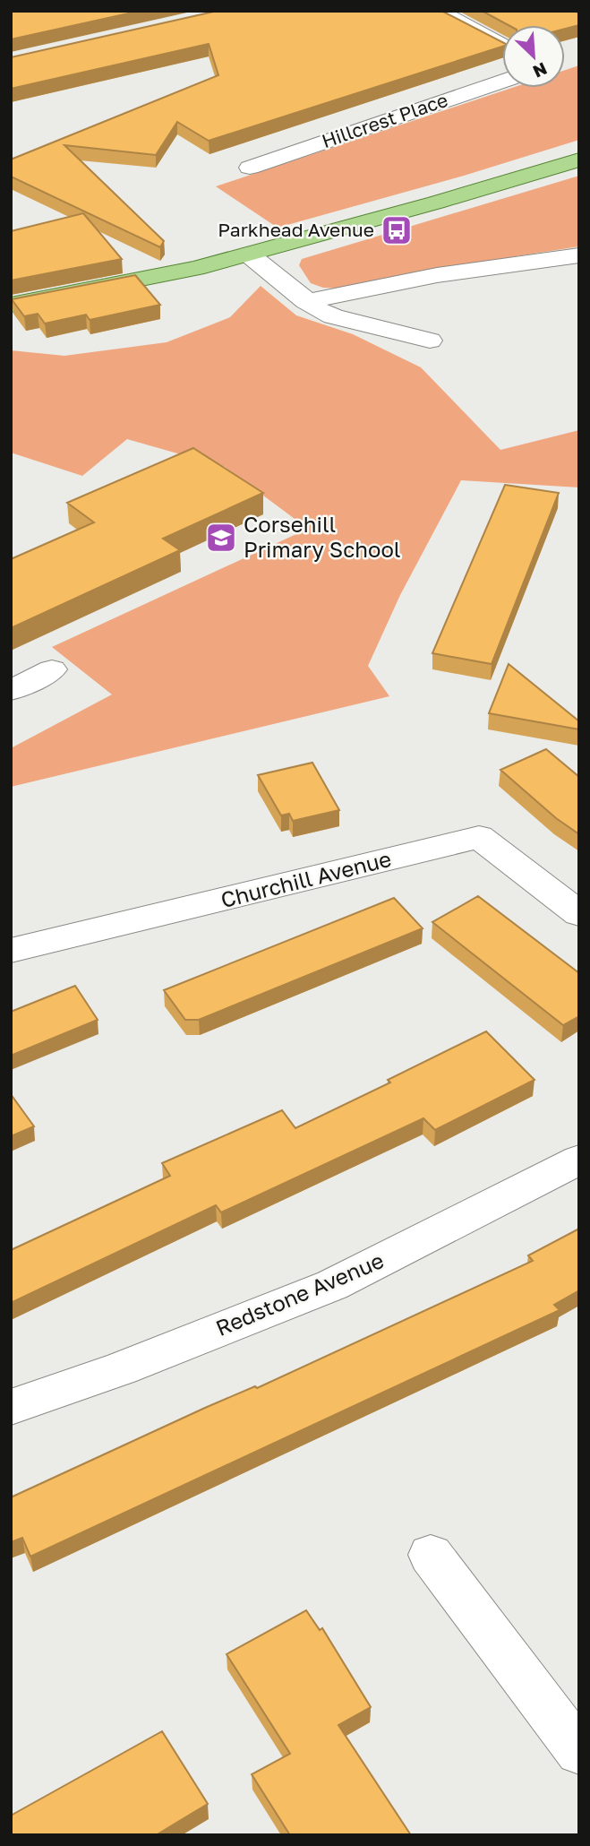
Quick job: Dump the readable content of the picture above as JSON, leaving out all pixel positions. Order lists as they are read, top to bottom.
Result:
{
  "streets": {
    "street": ["Hillcrest Place", "Churchill Avenue", "Redstone Avenue"]
  },
  "places": {
    "bus stop": ["Parkhead Avenue"],
    "school or university": ["Corsehill Primary School"]
  },
  "north": "bottom right"
}
